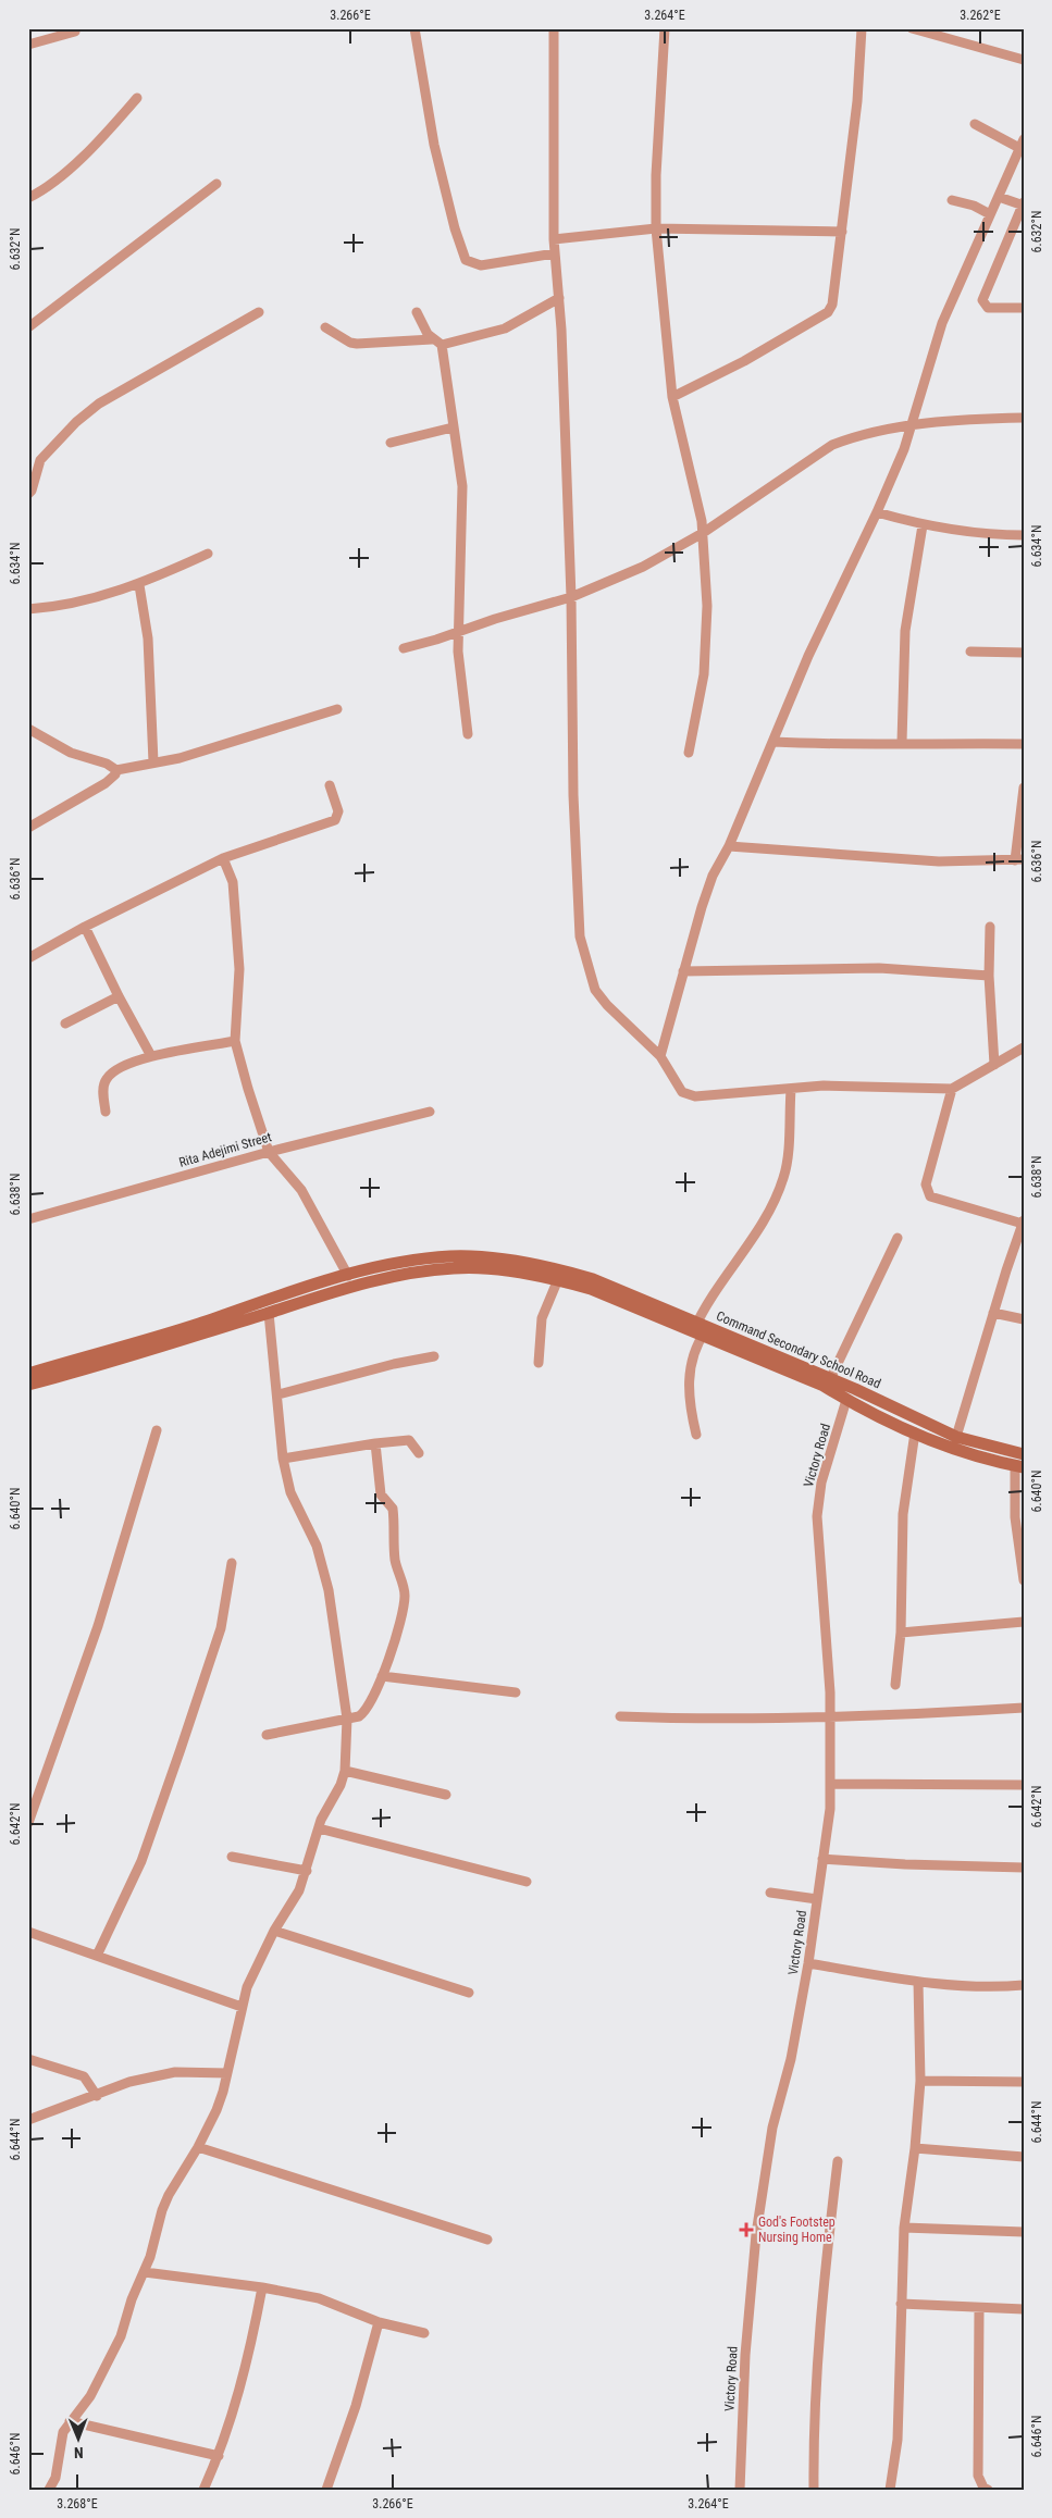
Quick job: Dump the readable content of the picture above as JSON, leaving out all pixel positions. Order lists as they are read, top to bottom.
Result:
{
  "streets": {
    "main road": ["Command Secondary School Road"],
    "street": ["Rita Adejimi Street", "Victory Road"]
  },
  "crossings": [
    ["Command Secondary School Road", "Victory Road"]
  ],
  "places": {
    "health": ["God's Footstep Nursing Home"]
  },
  "north": "bottom",
  "coordinates": [
    "3.266°E",
    "3.264°E",
    "3.262°E",
    "6.632°N",
    "6.634°N",
    "6.636°N",
    "6.638°N",
    "6.640°N",
    "6.642°N",
    "6.644°N",
    "6.646°N",
    "3.268°E"
  ]
}
